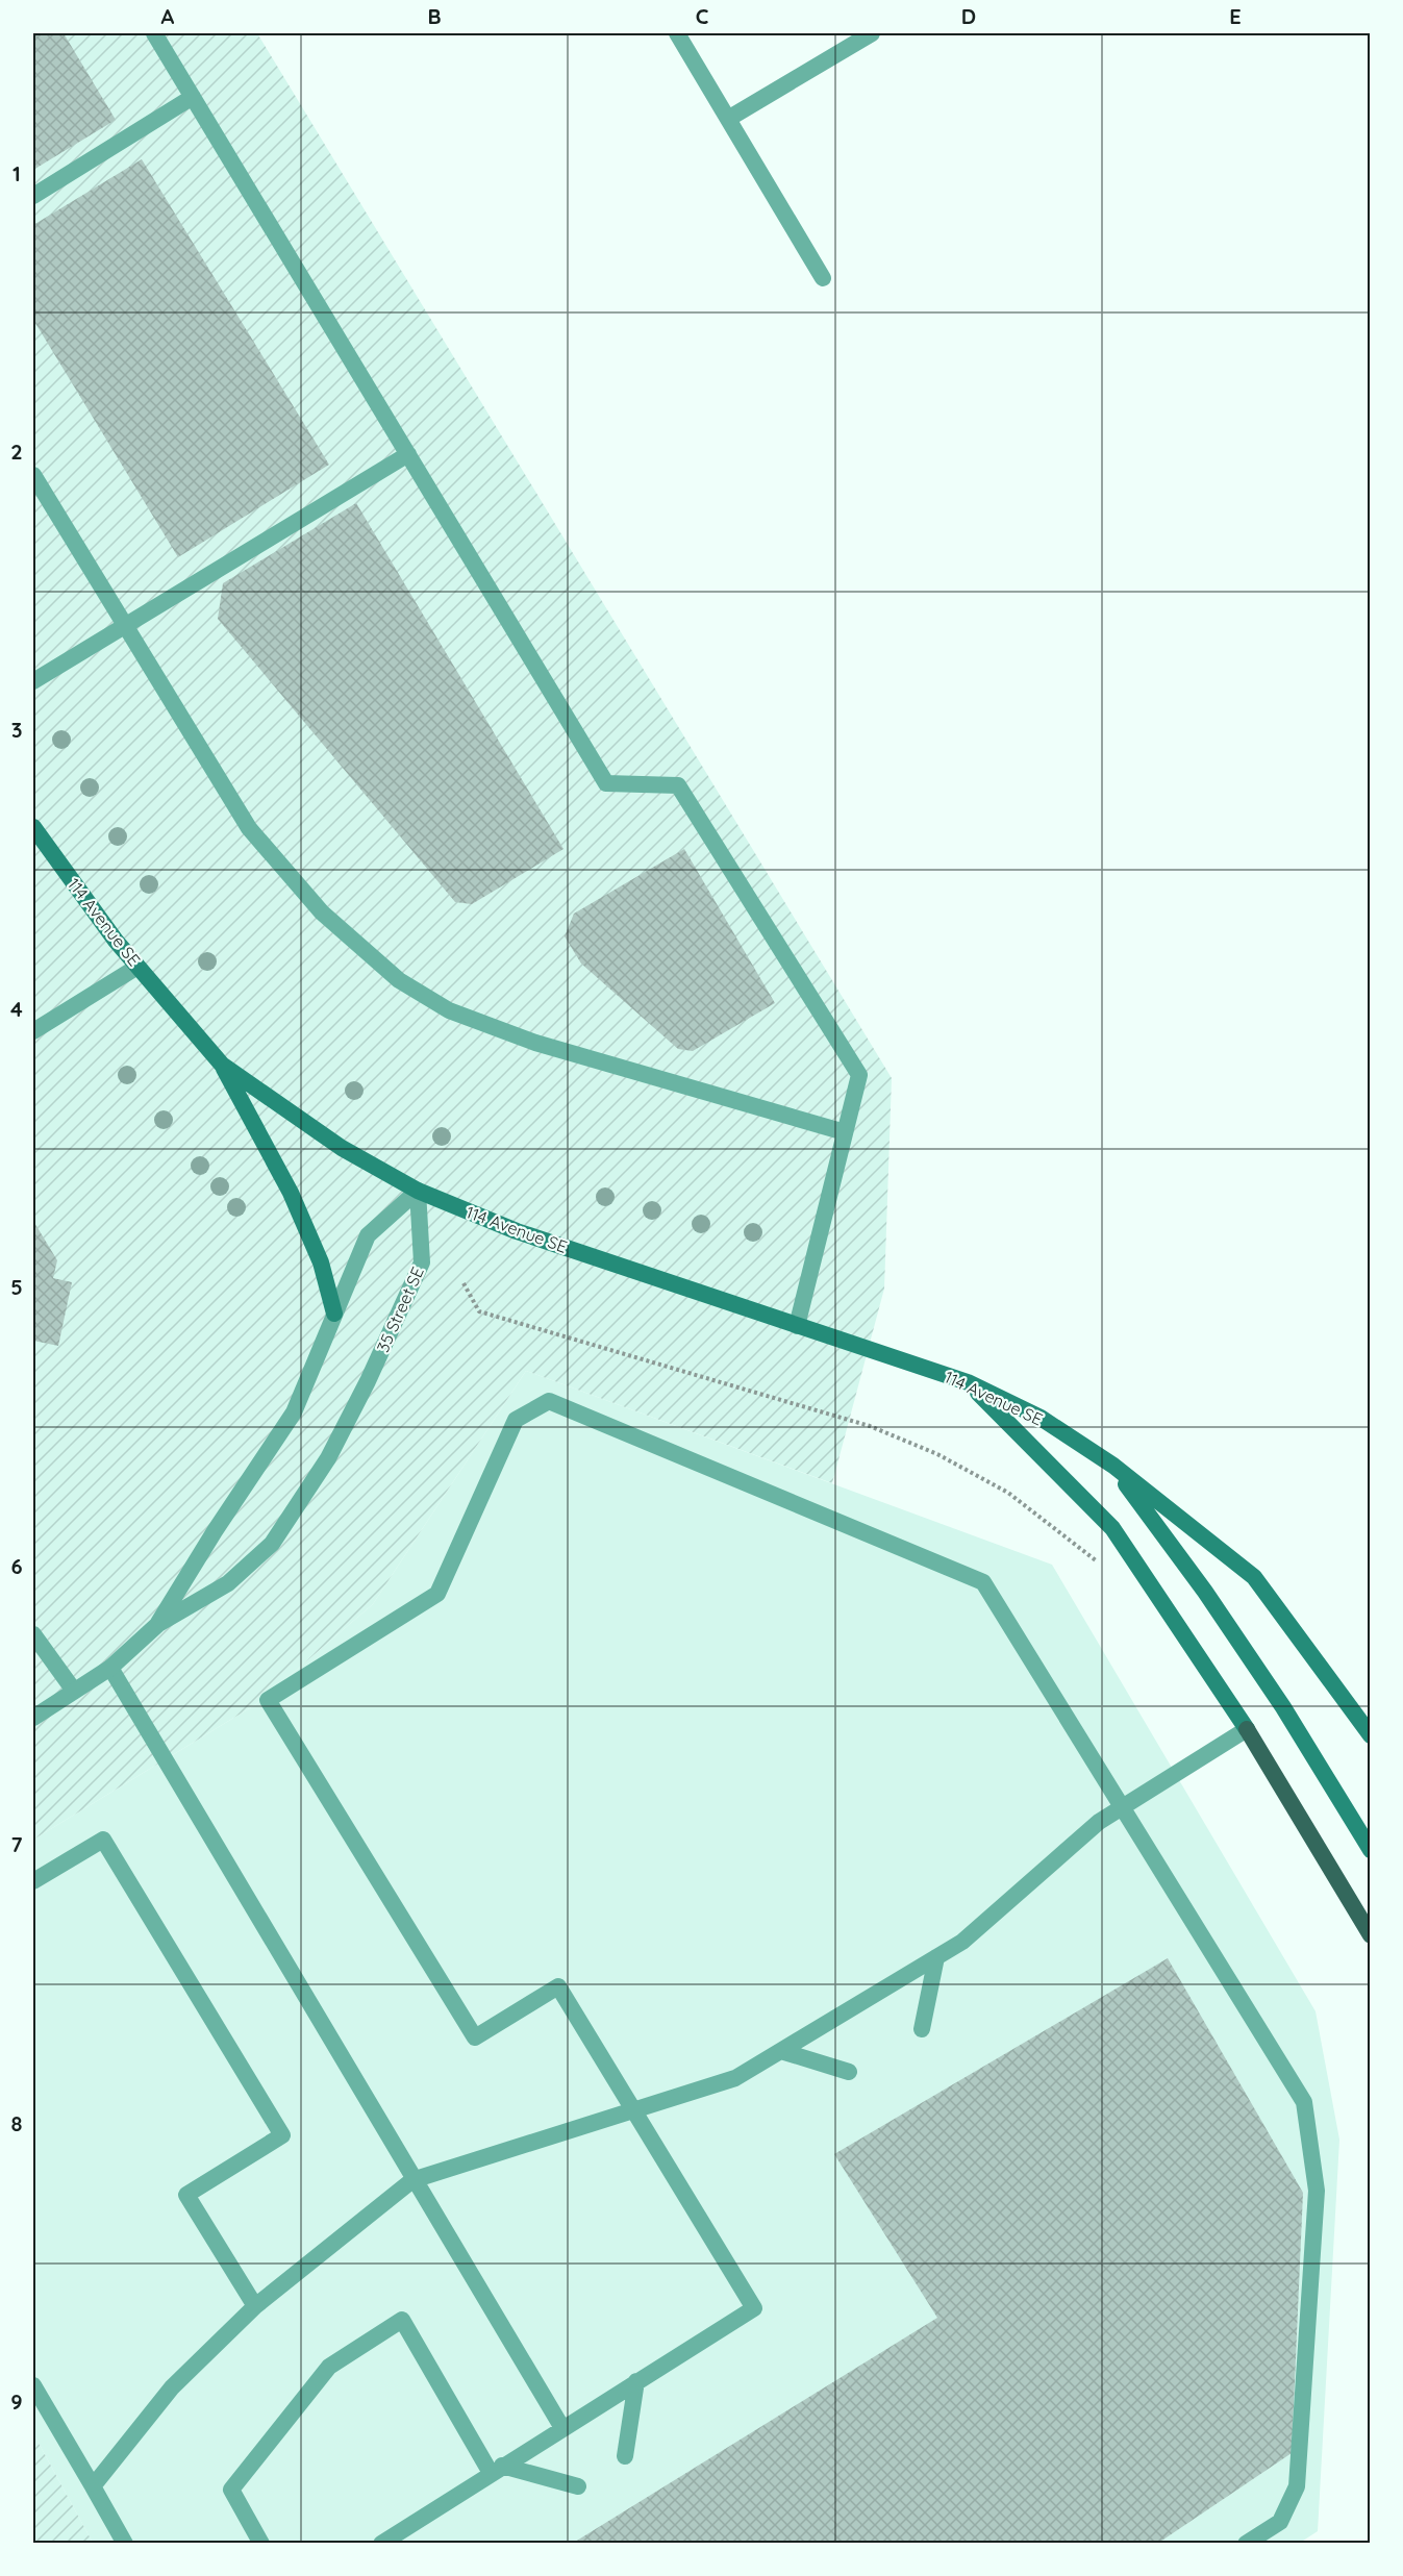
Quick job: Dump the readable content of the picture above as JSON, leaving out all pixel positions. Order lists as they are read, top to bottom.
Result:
{
  "streets": {
    "main road": ["114 Avenue SE"],
    "street": ["35 Street SE"]
  },
  "crossings": [
    ["114 Avenue SE", "35 Street SE"]
  ],
  "grid": {
    "columns": [
      "A",
      "B",
      "C",
      "D",
      "E"
    ],
    "rows": [
      "1",
      "2",
      "3",
      "4",
      "5",
      "6",
      "7",
      "8",
      "9"
    ]
  }
}
